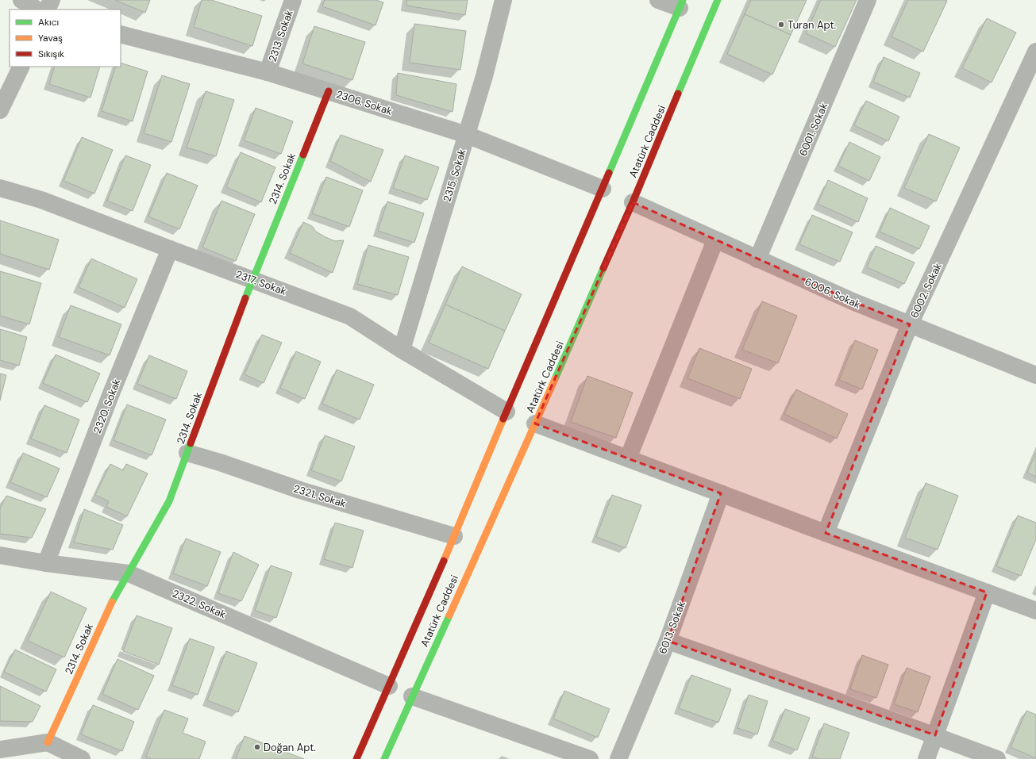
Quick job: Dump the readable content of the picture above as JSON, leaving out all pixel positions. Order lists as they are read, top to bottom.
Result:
{
  "streets": {
    "main road": ["Atatürk Caddesi", "2314. Sokak"],
    "street": [
      "2313. Sokak",
      "2306. Sokak",
      "6001. Sokak",
      "2315. Sokak",
      "2317. Sokak",
      "6002. Sokak",
      "6006. Sokak",
      "2320. Sokak",
      "2321. Sokak",
      "2322. Sokak",
      "6013. Sokak"
    ]
  },
  "crossings": [
    ["2313. Sokak", "2306. Sokak"],
    ["2306. Sokak", "Atatürk Caddesi"],
    ["2306. Sokak", "2315. Sokak"],
    ["2306. Sokak", "2314. Sokak"],
    ["6001. Sokak", "6006. Sokak"],
    ["Atatürk Caddesi", "2317. Sokak"],
    ["Atatürk Caddesi", "6006. Sokak"],
    ["Atatürk Caddesi", "2321. Sokak"],
    ["Atatürk Caddesi", "2322. Sokak"],
    ["2315. Sokak", "2317. Sokak"],
    ["2314. Sokak", "2317. Sokak"],
    ["2314. Sokak", "2321. Sokak"],
    ["2314. Sokak", "2322. Sokak"],
    ["2317. Sokak", "2320. Sokak"],
    ["6002. Sokak", "6006. Sokak"],
    ["2320. Sokak", "2322. Sokak"]
  ],
  "places": ["Turan Apt.", "Doğan Apt."],
  "legend": ["Akıcı", "Yavaş", "Sıkışık"]
}
